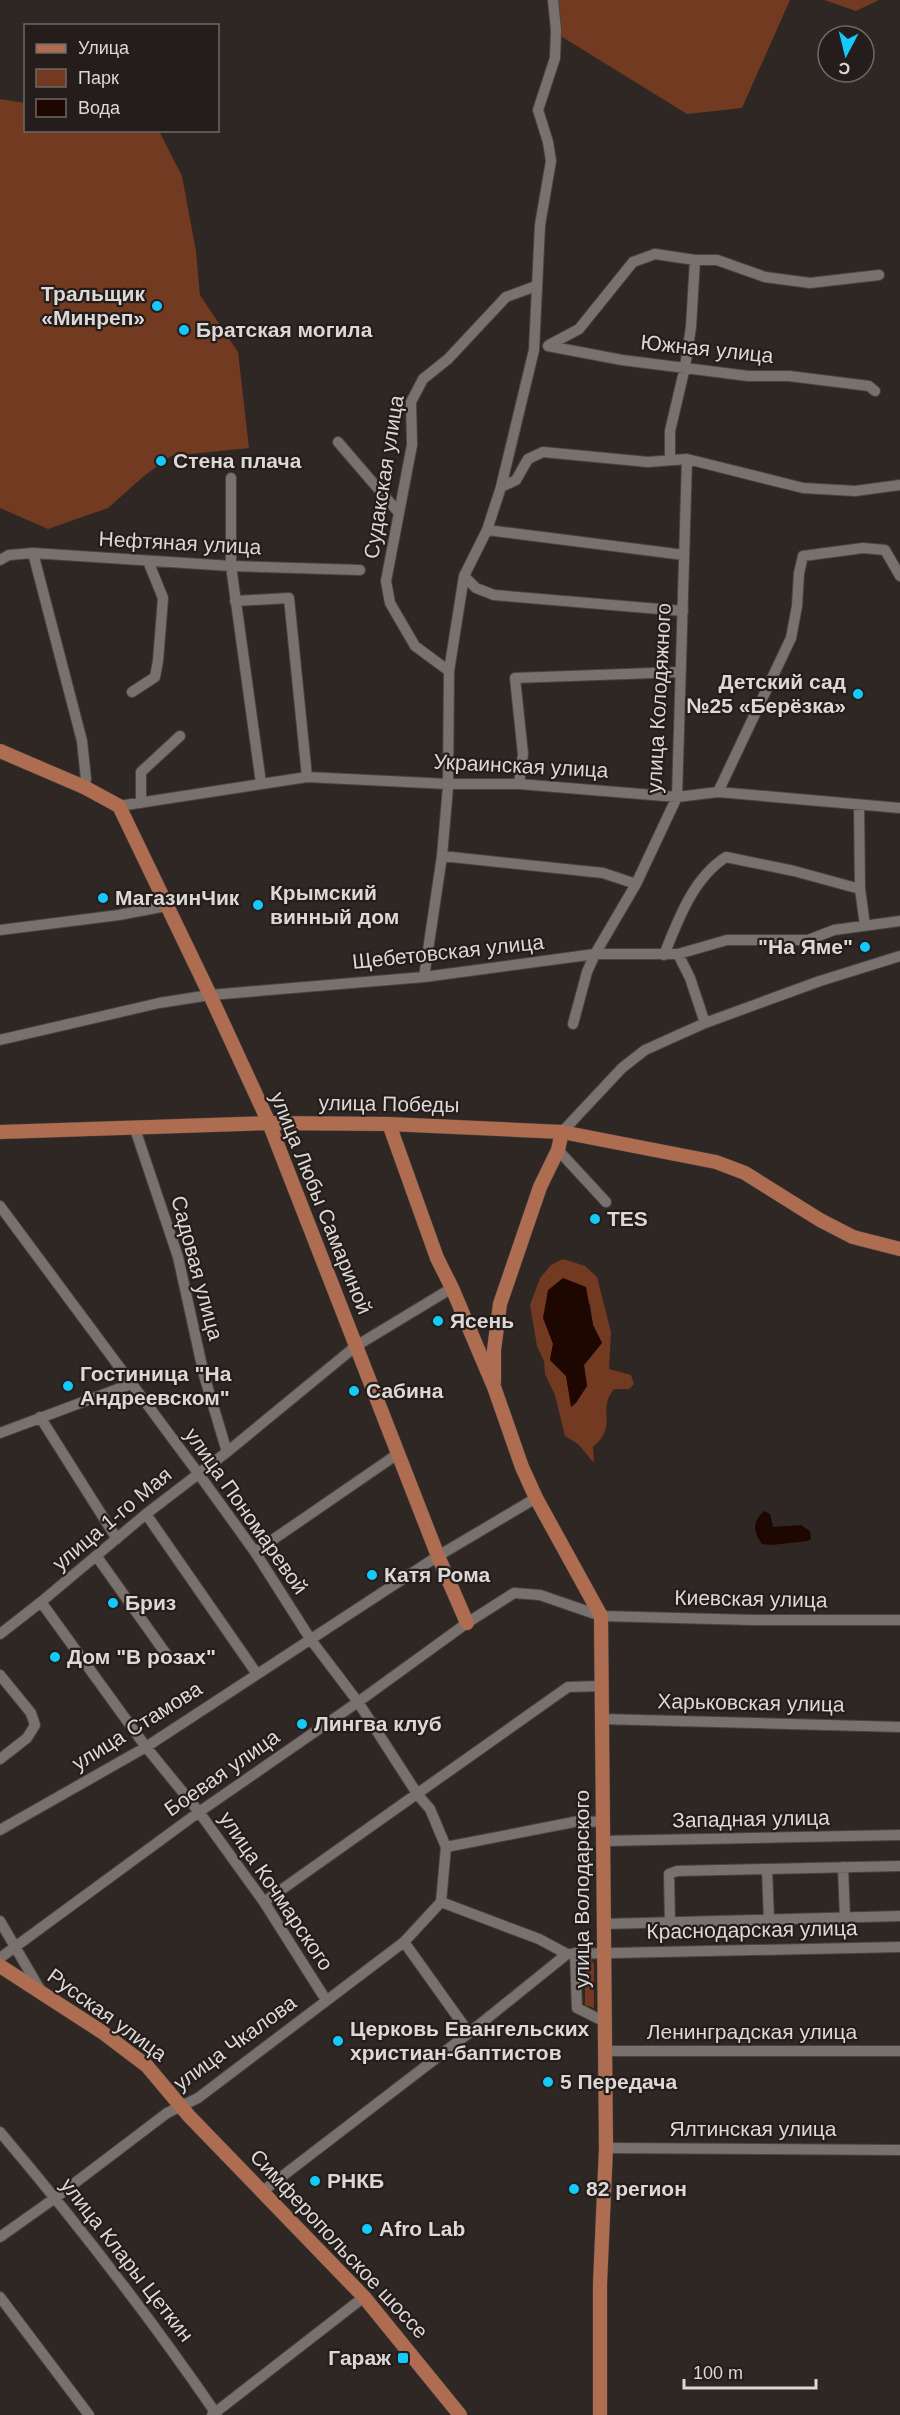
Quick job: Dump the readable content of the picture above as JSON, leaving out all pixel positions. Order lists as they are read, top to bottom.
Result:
{
  "streets": {
    "main road": [
      "улица Победы",
      "улица Любы Самариной",
      "улица Володарского",
      "Русская улица",
      "Симферопольское шоссе"
    ],
    "street": [
      "Южная улица",
      "Судакская улица",
      "Нефтяная улица",
      "улица Колодяжного",
      "Украинская улица",
      "Щебетовская улица",
      "Садовая улица",
      "улица Пономаревой",
      "улица 1-го Мая",
      "Киевская улица",
      "Харьковская улица",
      "улица Стамова",
      "Боевая улица",
      "Западная улица",
      "улица Кочмарского",
      "Краснодарская улица",
      "Ленинградская улица",
      "улица Чкалова",
      "Ялтинская улица",
      "улица Клары Цеткин"
    ]
  },
  "crossings": [
    ["улица Колодяжного", "Украинская улица"],
    ["улица Колодяжного", "Щебетовская улица"],
    ["Украинская улица", "улица Любы Самариной"],
    ["Щебетовская улица", "улица Любы Самариной"],
    ["улица Победы", "улица Любы Самариной"],
    ["улица Победы", "Садовая улица"],
    ["улица Победы", "улица Володарского"],
    ["улица Любы Самариной", "улица 1-го Мая"],
    ["улица Любы Самариной", "улица Стамова"],
    ["улица Любы Самариной", "Боевая улица"],
    ["Садовая улица", "улица 1-го Мая"],
    ["улица Пономаревой", "улица 1-го Мая"],
    ["улица Пономаревой", "улица Стамова"],
    ["улица Пономаревой", "Боевая улица"],
    ["улица 1-го Мая", "улица Володарского"],
    ["улица 1-го Мая", "улица Кочмарского"],
    ["Киевская улица", "Боевая улица"],
    ["Киевская улица", "улица Володарского"],
    ["Харьковская улица", "улица Володарского"],
    ["улица Стамова", "улица Володарского"],
    ["улица Стамова", "улица Кочмарского"],
    ["Боевая улица", "улица Володарского"],
    ["Боевая улица", "улица Кочмарского"],
    ["Западная улица", "улица Володарского"],
    ["улица Володарского", "Краснодарская улица"],
    ["улица Володарского", "Ленинградская улица"],
    ["улица Володарского", "Ялтинская улица"],
    ["улица Кочмарского", "улица Чкалова"],
    ["Русская улица", "улица Чкалова"],
    ["Русская улица", "Симферопольское шоссе"],
    ["улица Чкалова", "Симферопольское шоссе"],
    ["улица Чкалова", "улица Клары Цеткин"]
  ],
  "places": {
    "other": [
      "Тральщик «Минреп»",
      "Братская могила",
      "Стена плача",
      "Детский сад №25 «Берёзка»",
      "МагазинЧик",
      "Крымский винный дом",
      "\"На Яме\"",
      "TES",
      "Ясень",
      "Гостиница \"На Андреевском\"",
      "Сабина",
      "Катя Рома",
      "Бриз",
      "Дом \"В розах\"",
      "Лингва клуб",
      "Церковь Евангельских христиан-баптистов",
      "5 Передача",
      "РНКБ",
      "82 регион",
      "Afro Lab"
    ],
    "transit": ["Гараж"]
  },
  "legend": ["Улица", "Парк", "Вода"],
  "scale_bar": "100 m",
  "north": "bottom"
}
